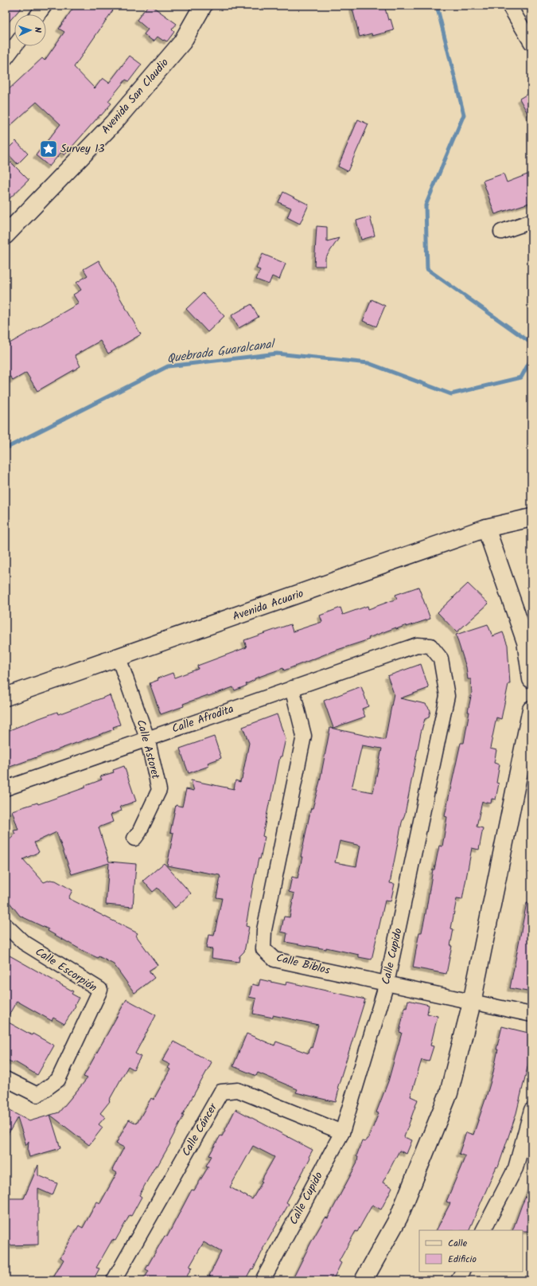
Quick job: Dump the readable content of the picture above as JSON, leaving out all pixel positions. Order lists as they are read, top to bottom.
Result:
{
  "streets": {
    "street": [
      "Avenida San Claudio",
      "Avenida Acuario",
      "Calle Afrodita",
      "Calle Astoret",
      "Calle Cupido",
      "Calle Biblos",
      "Calle Escorpión",
      "Calle Cáncer"
    ]
  },
  "crossings": [
    ["Avenida Acuario", "Calle Astoret"],
    ["Calle Afrodita", "Calle Astoret"],
    ["Calle Afrodita", "Calle Cupido"],
    ["Calle Afrodita", "Calle Biblos"],
    ["Calle Cupido", "Calle Biblos"],
    ["Calle Cupido", "Calle Cáncer"]
  ],
  "water": ["Quebrada Guaralcanal"],
  "places": {
    "place": ["Survey 13"]
  },
  "legend": ["Calle", "Edificio"],
  "north": "right"
}
